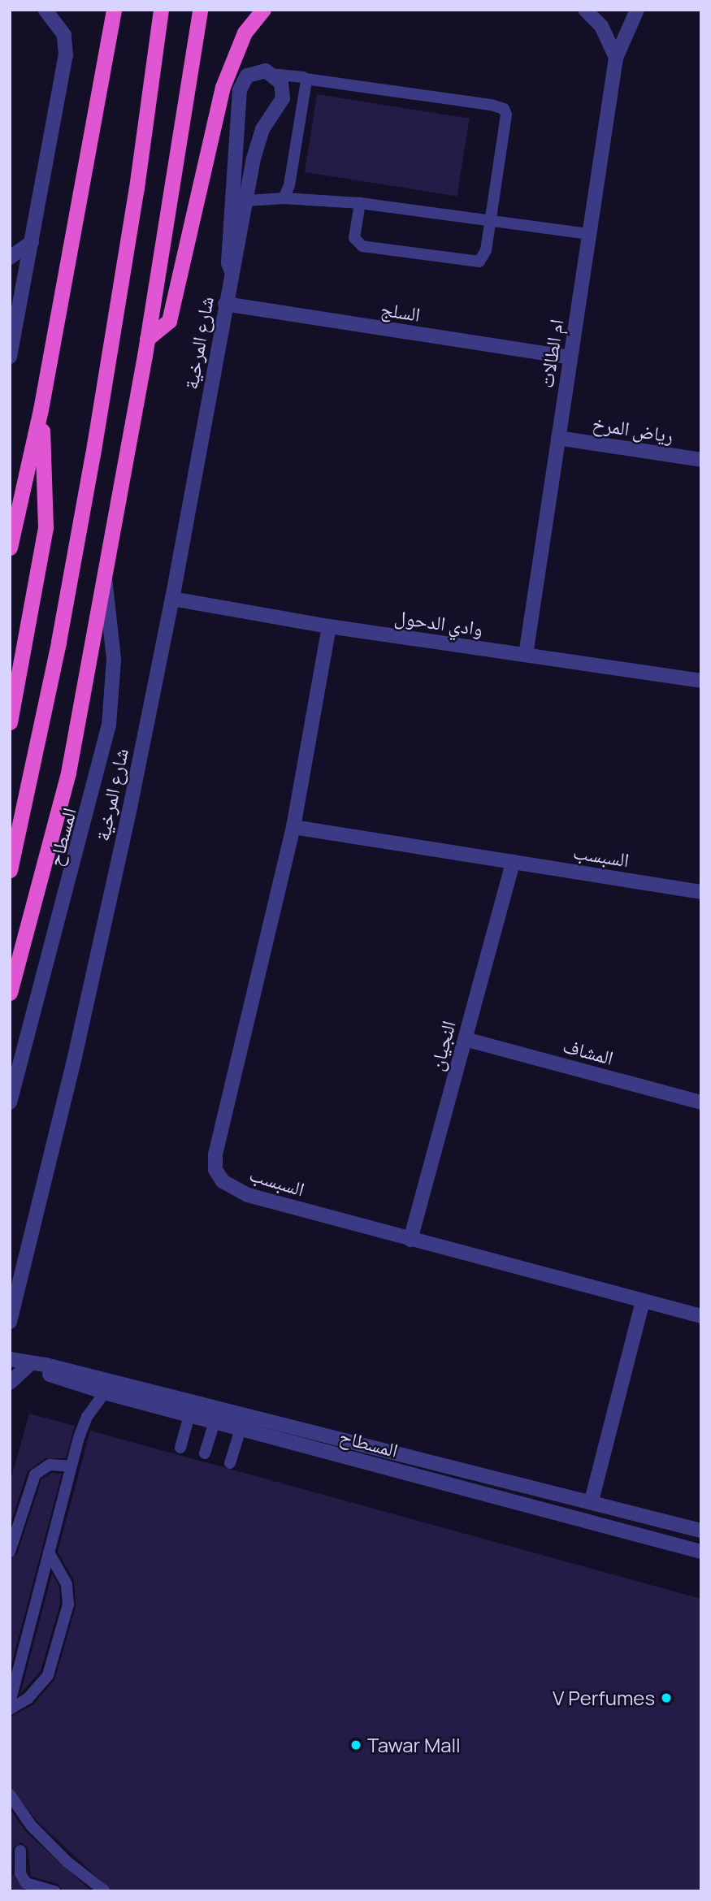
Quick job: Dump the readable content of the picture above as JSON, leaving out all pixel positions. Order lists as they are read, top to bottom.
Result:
{
  "streets": {
    "street": [
      "السلج",
      "شارع المرخية",
      "ام الطالات",
      "رياض المرخ",
      "وادي الدحول",
      "المسطاح",
      "السبسب",
      "النجيان",
      "المشاف"
    ]
  },
  "crossings": [
    ["السلج", "شارع المرخية"],
    ["السلج", "ام الطالات"],
    ["شارع المرخية", "وادي الدحول"],
    ["ام الطالات", "رياض المرخ"],
    ["ام الطالات", "وادي الدحول"],
    ["وادي الدحول", "السبسب"],
    ["السبسب", "النجيان"],
    ["النجيان", "المشاف"]
  ],
  "places": ["V Perfumes", "Tawar Mall"]
}
